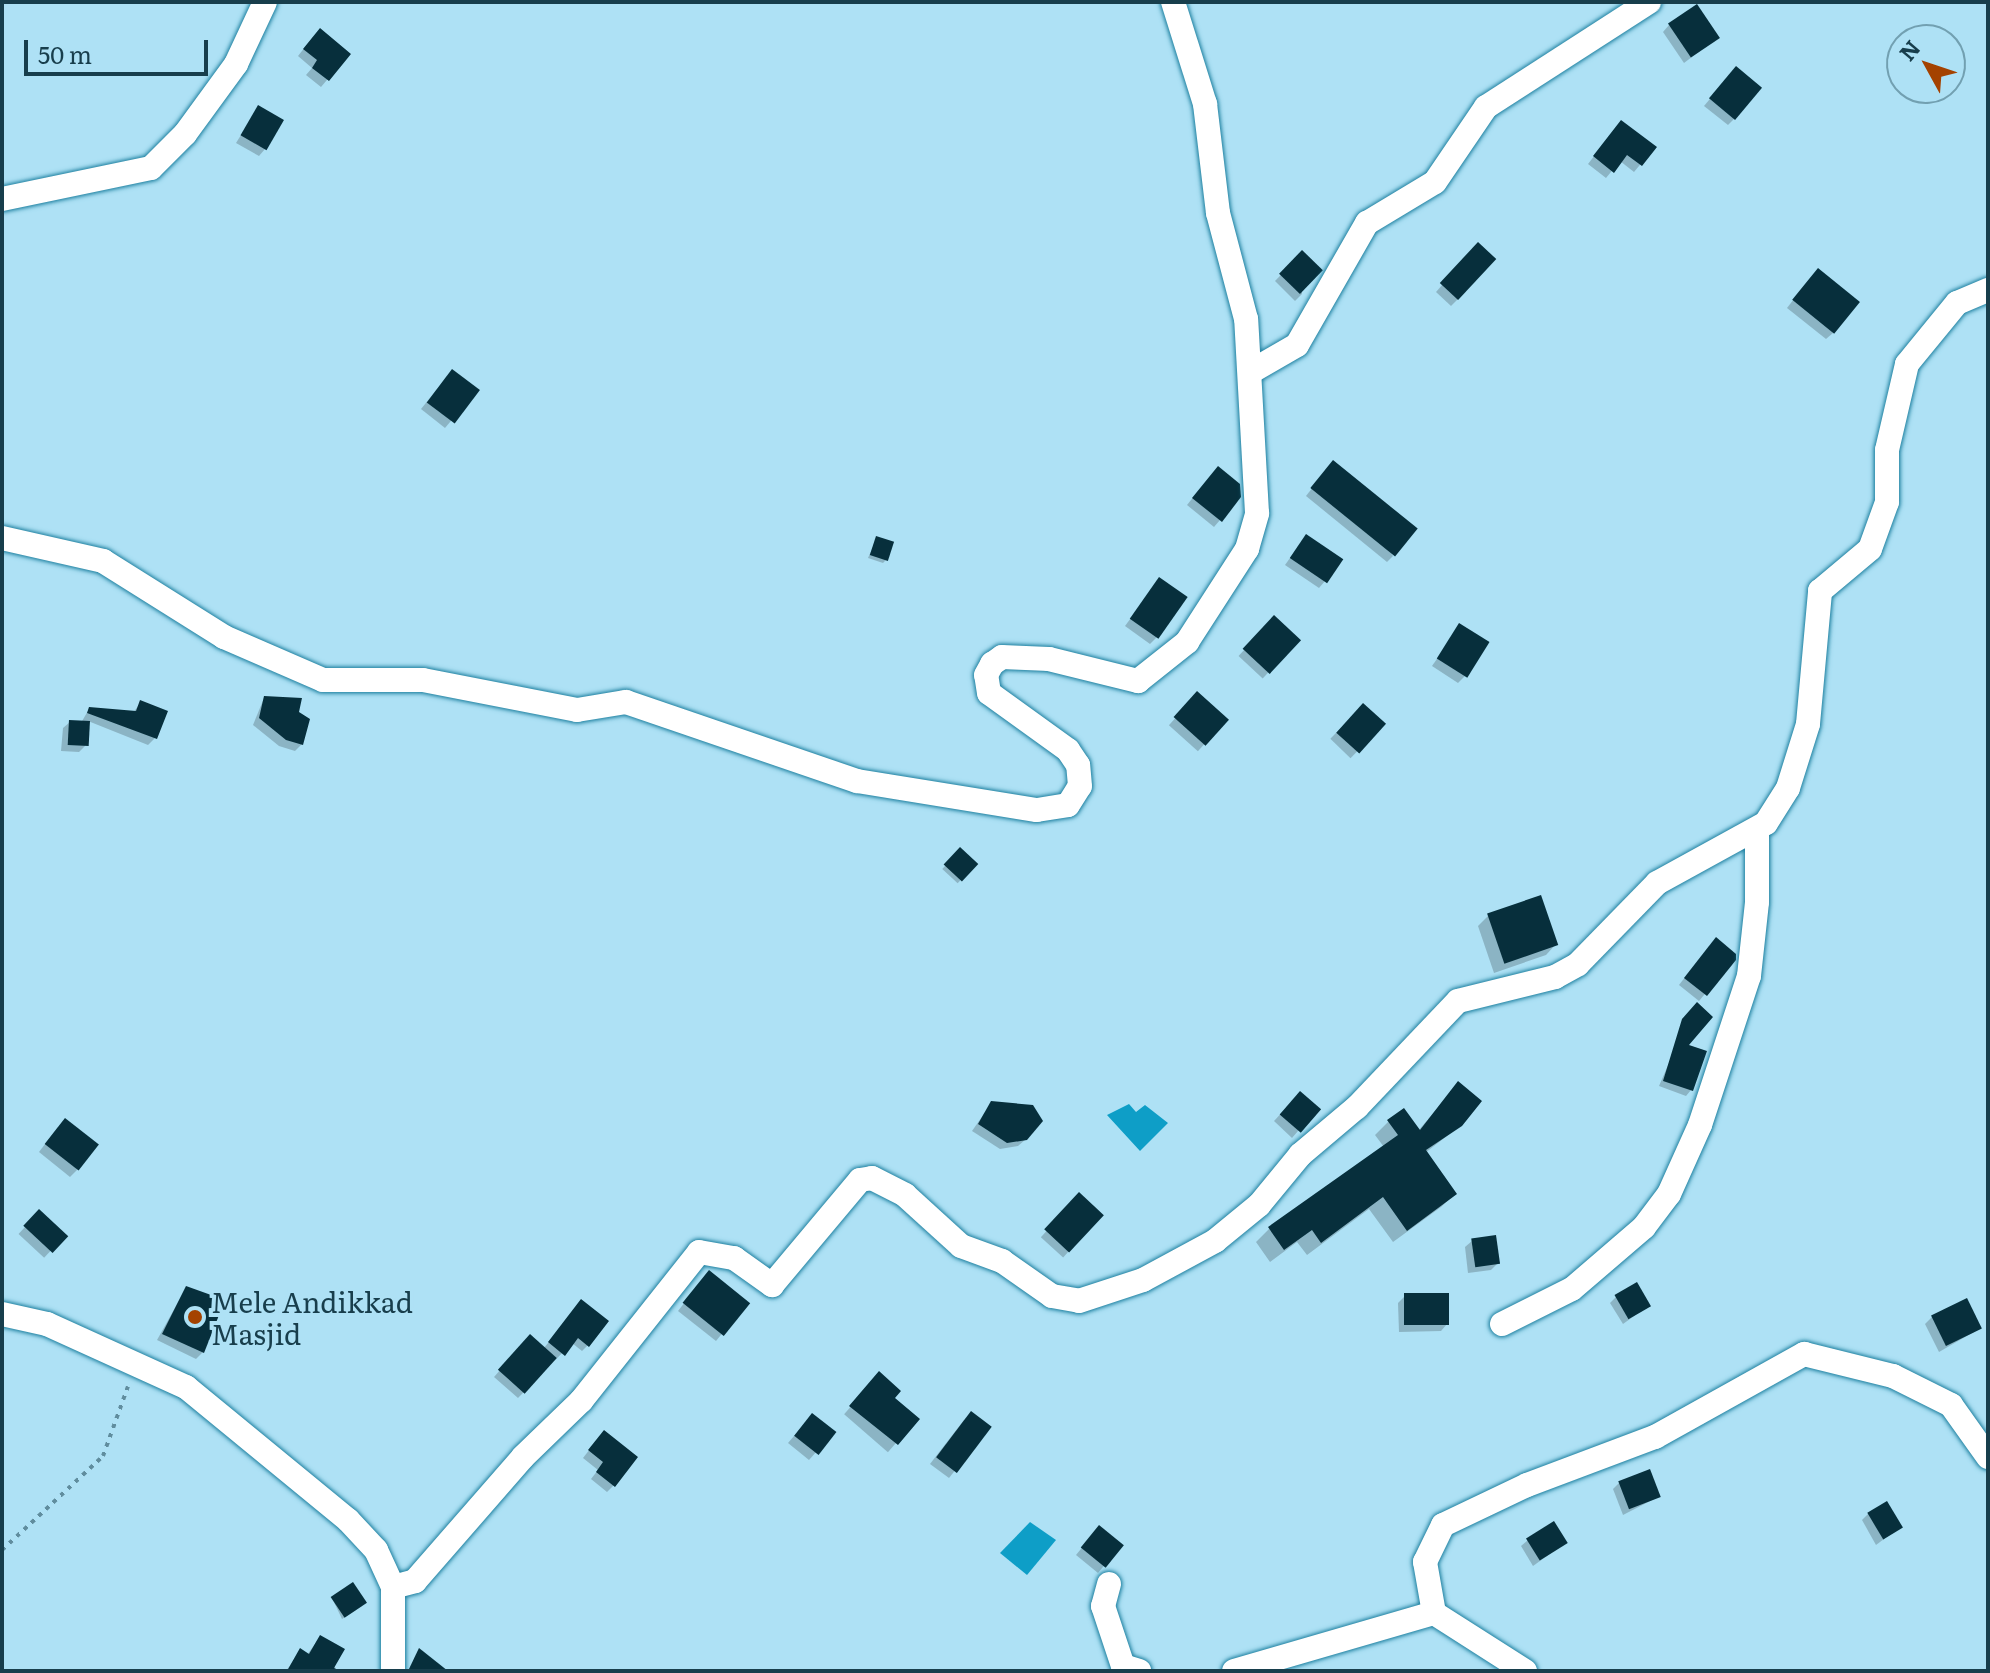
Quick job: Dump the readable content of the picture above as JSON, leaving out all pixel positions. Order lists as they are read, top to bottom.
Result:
{
  "places": ["Mele Andikkad Masjid"],
  "scale_bar": "50 m",
  "north": "top left"
}
